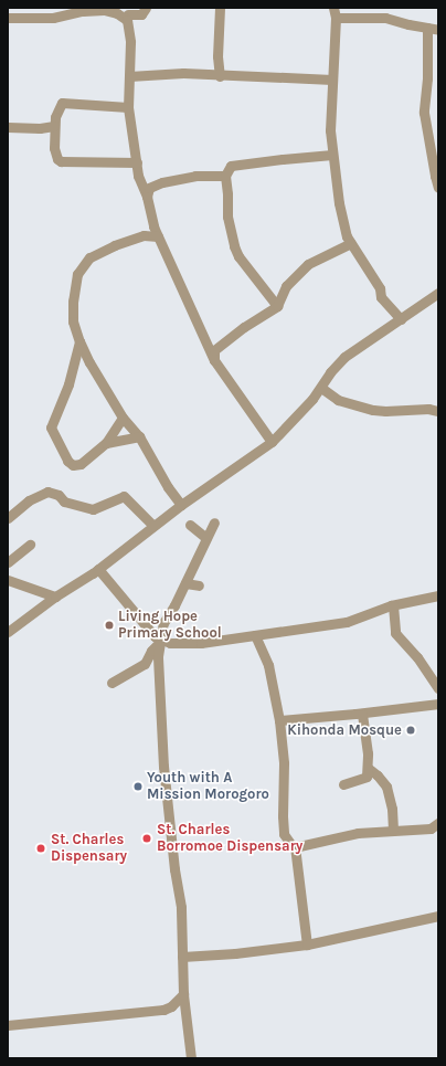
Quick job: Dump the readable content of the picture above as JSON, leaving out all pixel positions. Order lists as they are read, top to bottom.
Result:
{
  "places": [
    "Living Hope Primary School",
    "Kihonda Mosque",
    "Youth with A Mission Morogoro",
    "St. Charles Borromoe Dispensary",
    "St. Charles Dispensary"
  ]
}
